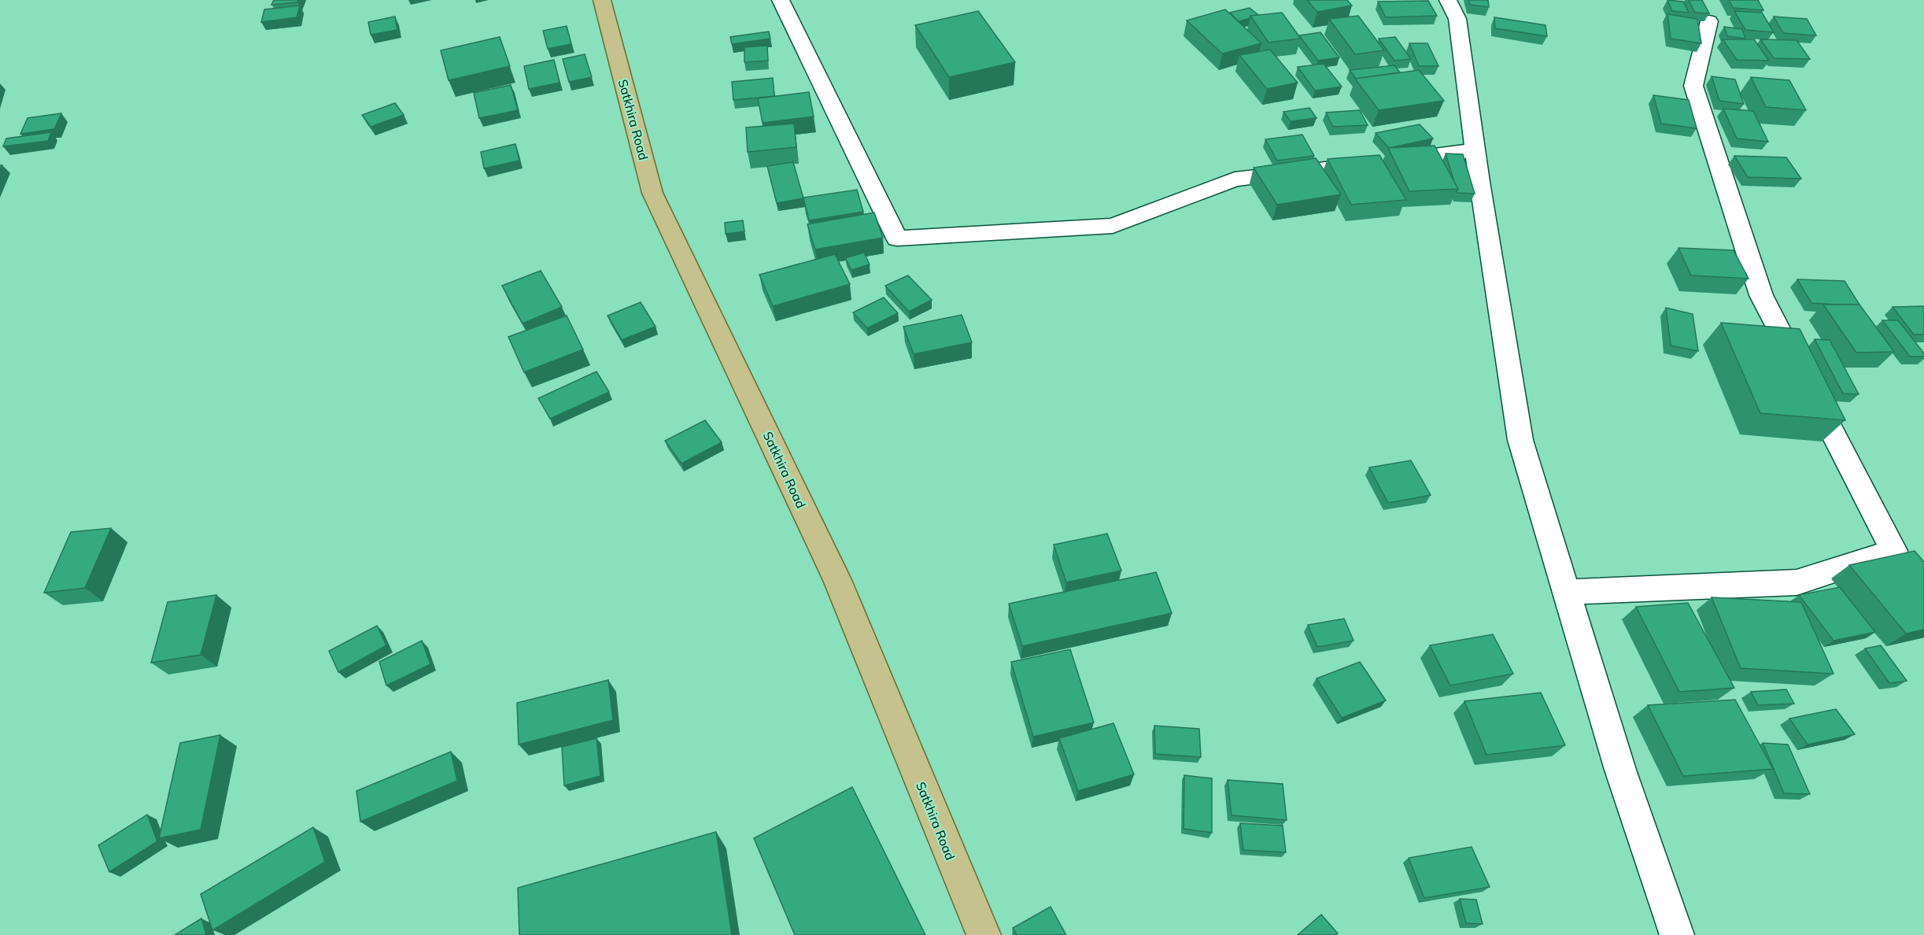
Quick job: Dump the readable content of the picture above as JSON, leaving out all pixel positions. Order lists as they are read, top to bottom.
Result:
{
  "streets": {
    "main road": ["Satkhira Road"]
  }
}
